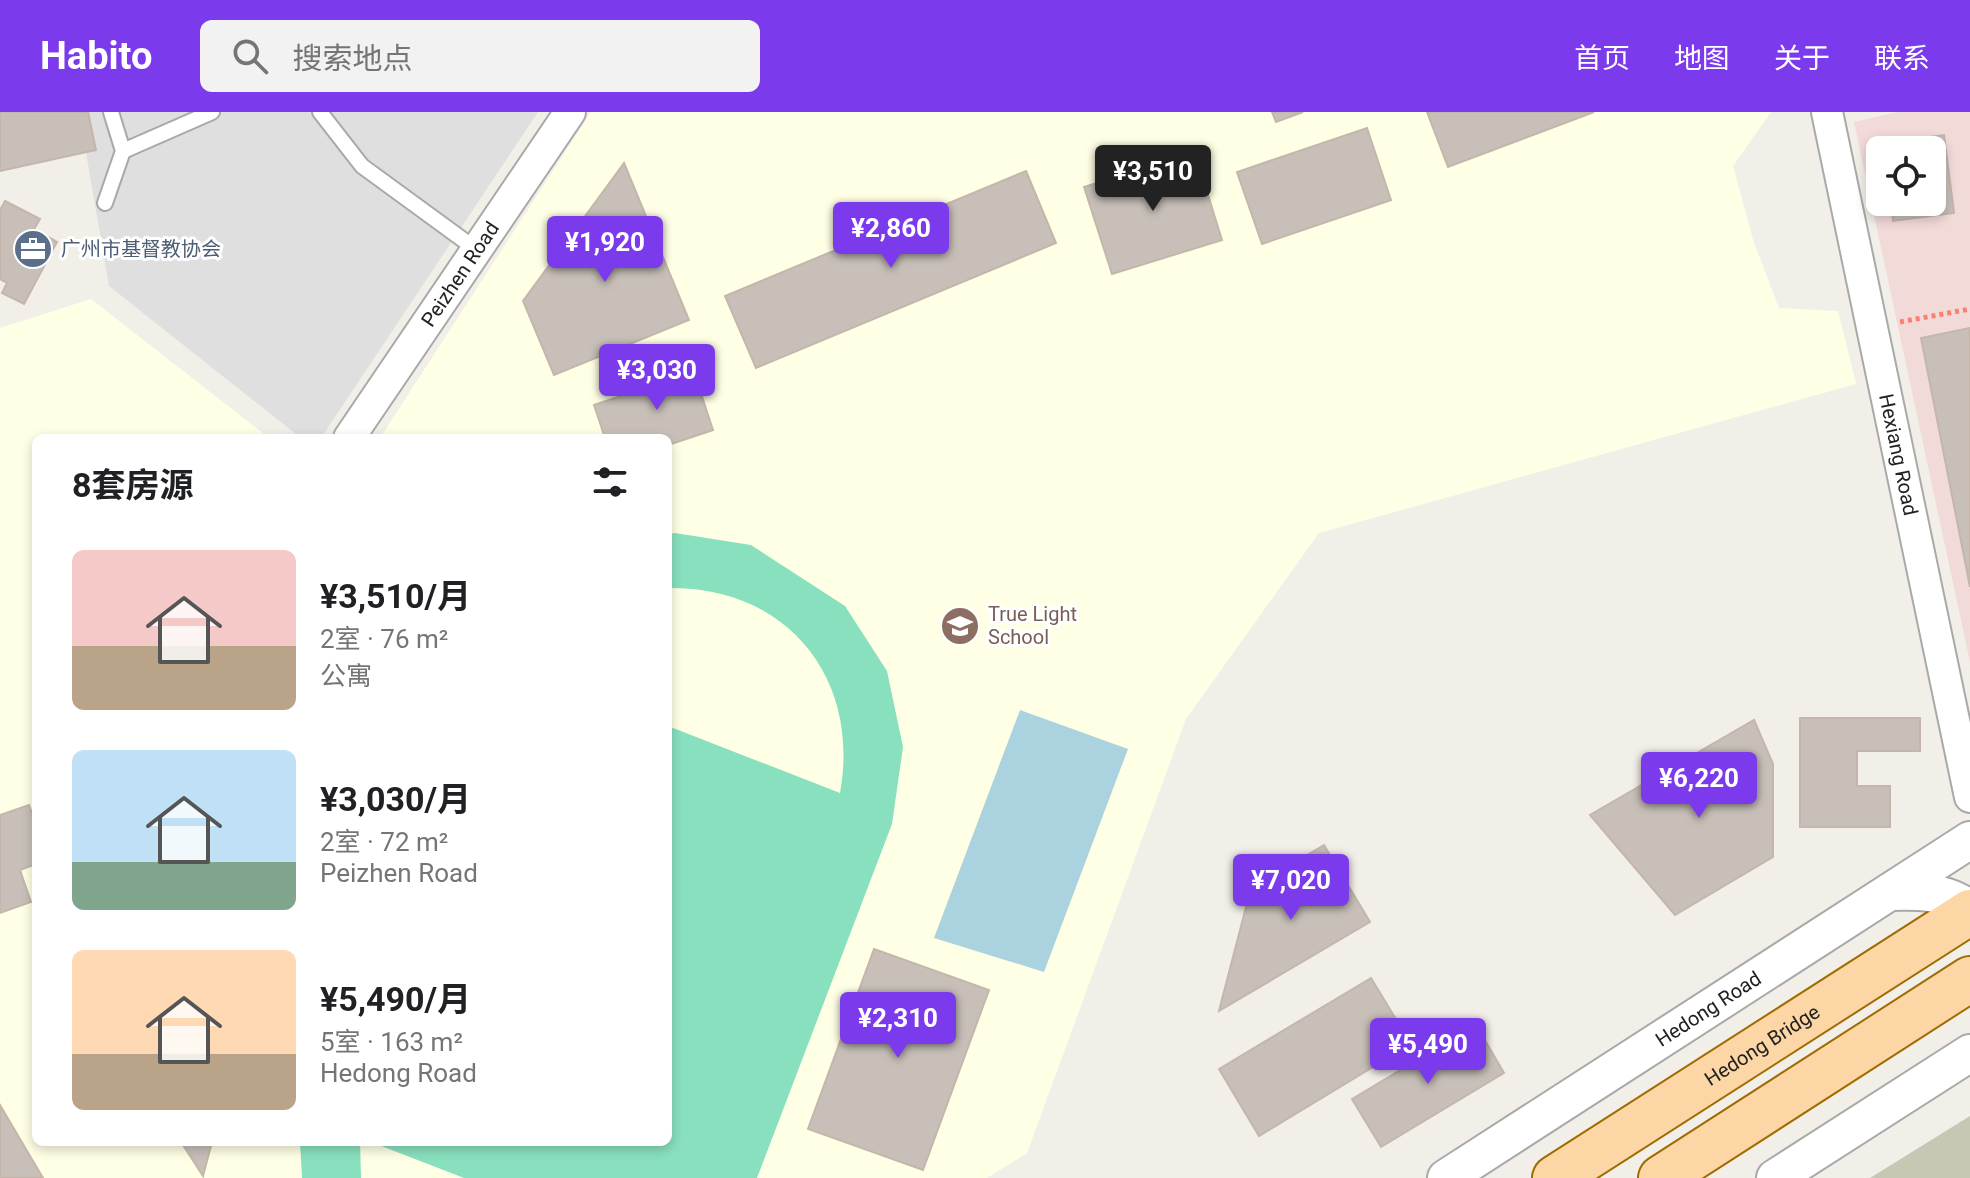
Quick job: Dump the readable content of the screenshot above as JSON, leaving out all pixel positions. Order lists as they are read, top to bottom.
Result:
{
  "streets": {
    "main road": ["Hedong Bridge"],
    "street": ["Peizhen Road", "Hexiang Road", "Hedong Road"]
  },
  "places": {
    "office": ["广州市基督教协会"],
    "school or university": ["True Light School"]
  },
  "page": {
    "header": "Habito",
    "search": "搜索地点",
    "nav": [
      "首页",
      "地图",
      "关于",
      "联系"
    ],
    "price": [
      "¥3,510",
      "¥2,860",
      "¥1,920",
      "¥3,030",
      "¥6,220",
      "¥7,020",
      "¥2,310",
      "¥5,490"
    ],
    "heading": "8套房源",
    "list": [
      {
        "name": "¥3,510/月",
        "note": "2室 · 76 m² · 公寓"
      },
      {
        "name": "¥3,030/月",
        "note": "2室 · 72 m² · Peizhen Road"
      },
      {
        "name": "¥5,490/月",
        "note": "5室 · 163 m² · Hedong Road"
      }
    ]
  }
}
